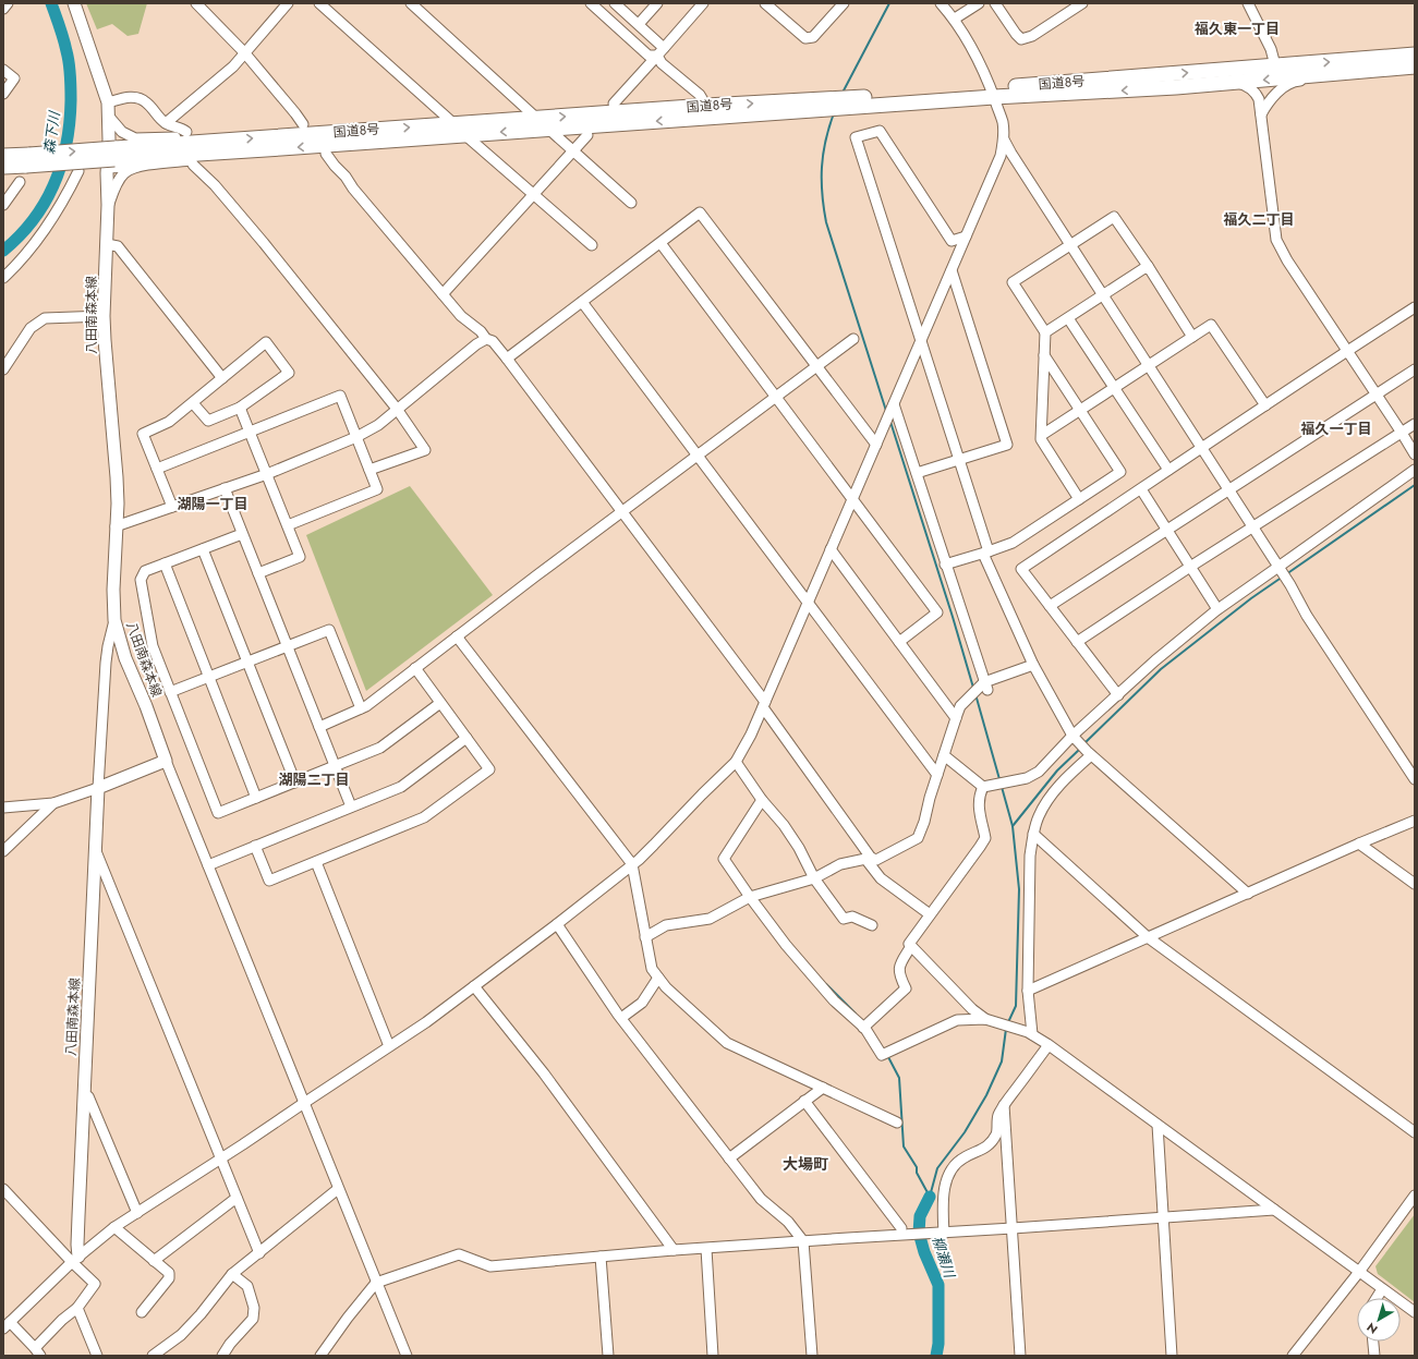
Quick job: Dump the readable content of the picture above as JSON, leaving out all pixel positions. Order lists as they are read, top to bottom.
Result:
{
  "streets": {
    "highway": ["国道8号"],
    "main road": ["八田南森本線"]
  },
  "crossings": [
    ["国道8号", "八田南森本線"]
  ],
  "districts": [
    "福久東一丁目",
    "福久二丁目",
    "福久一丁目",
    "湖陽一丁目",
    "湖陽二丁目",
    "大場町"
  ],
  "water": ["森下川", "柳瀬川"],
  "north": "bottom left"
}
